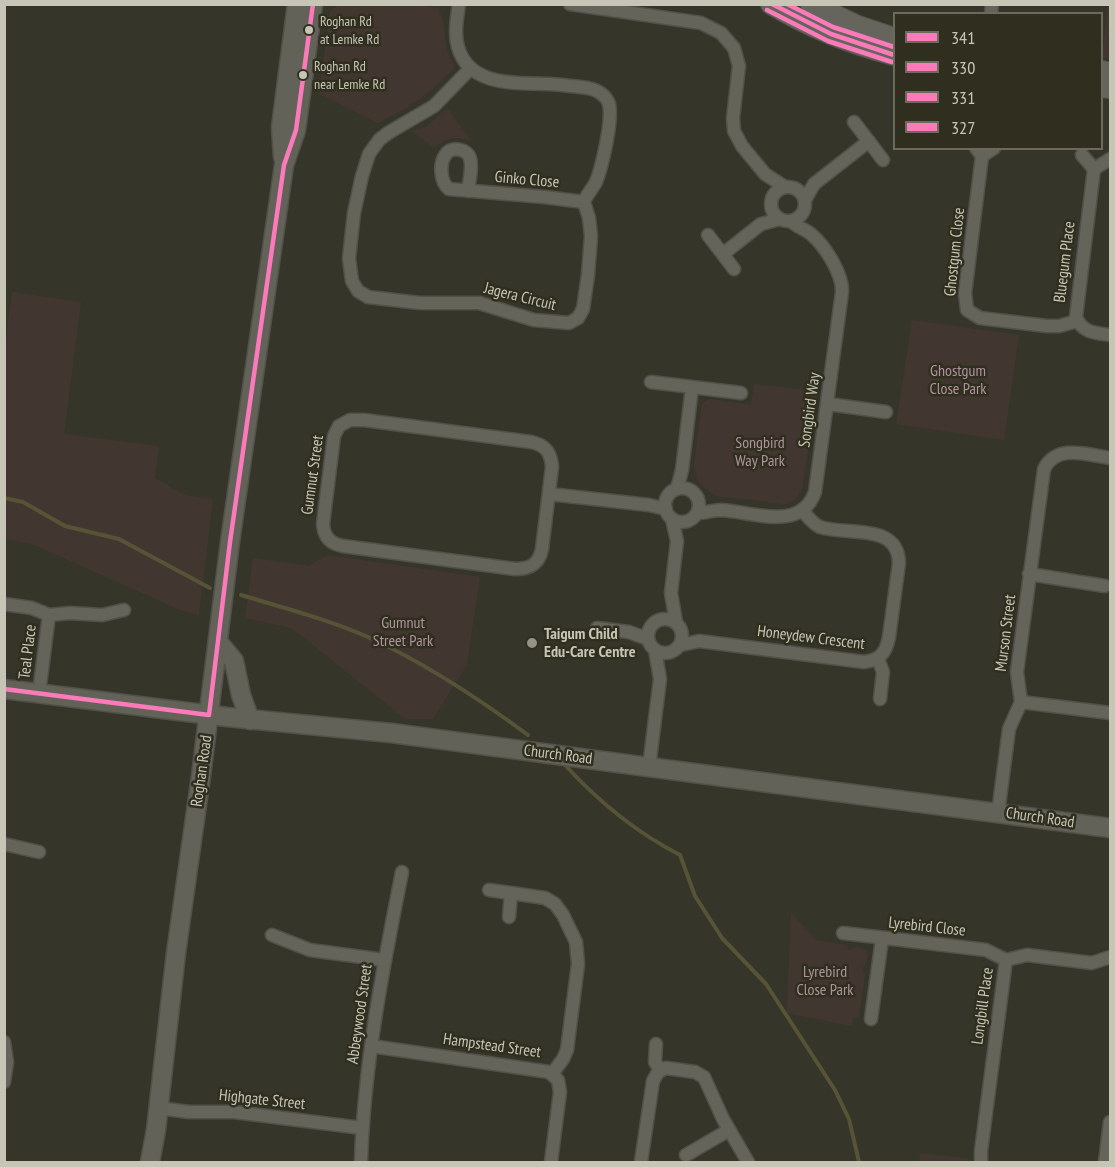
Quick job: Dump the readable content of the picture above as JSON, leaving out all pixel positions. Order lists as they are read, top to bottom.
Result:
{
  "streets": {
    "main road": ["Church Road", "Roghan Road"],
    "street": [
      "Ginko Close",
      "Ghostgum Close",
      "Bluegum Place",
      "Jagera Circuit",
      "Songbird Way",
      "Gumnut Street",
      "Murson Street",
      "Honeydew Crescent",
      "Teal Place",
      "Lyrebird Close",
      "Longbill Place",
      "Abbeywood Street",
      "Hampstead Street",
      "Highgate Street"
    ]
  },
  "crossings": [
    ["Ginko Close", "Jagera Circuit"],
    ["Ghostgum Close", "Bluegum Place"],
    ["Songbird Way", "Honeydew Crescent"],
    ["Teal Place", "Church Road"],
    ["Church Road", "Roghan Road"],
    ["Roghan Road", "Highgate Street"],
    ["Lyrebird Close", "Longbill Place"],
    ["Abbeywood Street", "Hampstead Street"],
    ["Abbeywood Street", "Highgate Street"]
  ],
  "parks": [
    "Ghostgum Close Park",
    "Songbird Way Park",
    "Gumnut Street Park",
    "Lyrebird Close Park"
  ],
  "places": ["Roghan Rd at Lemke Rd", "Roghan Rd near Lemke Rd", "Taigum Child Edu-Care Centre"],
  "lines": [
    "transit line 341",
    "transit line 330",
    "transit line 327",
    "transit line 331"
  ],
  "legend": [
    "341",
    "330",
    "331",
    "327"
  ]
}
